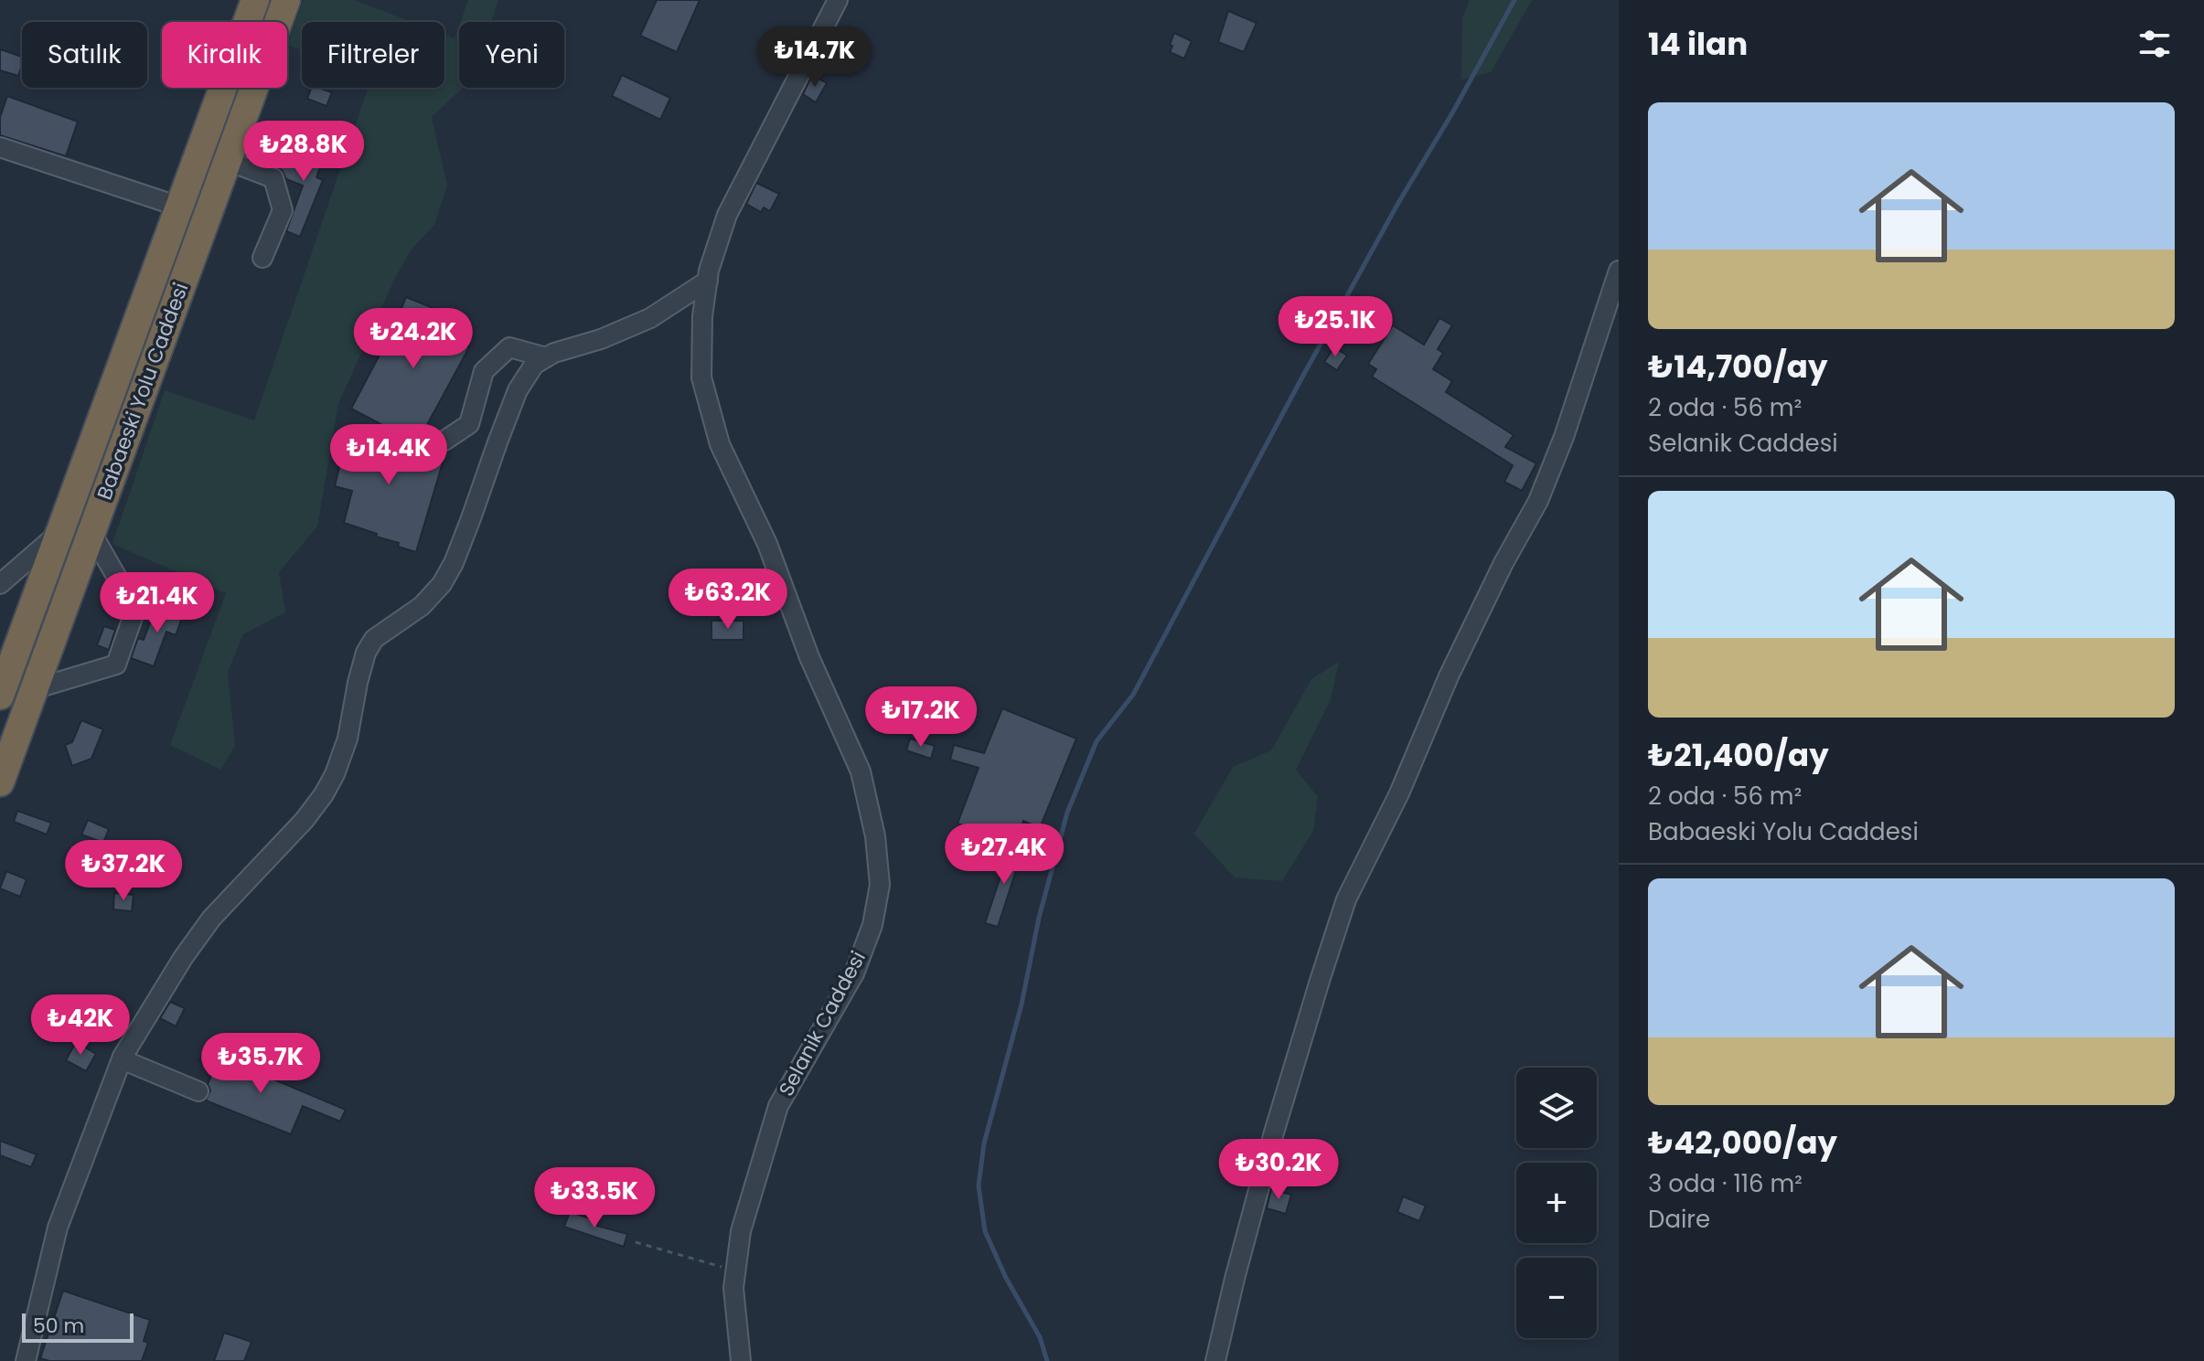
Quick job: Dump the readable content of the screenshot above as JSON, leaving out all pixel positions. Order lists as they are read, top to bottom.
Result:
{
  "streets": {
    "highway": ["Babaeski Yolu Caddesi"],
    "street": ["Selanik Caddesi"]
  },
  "scale_bar": "50 m",
  "page": {
    "heading": "14 ilan",
    "chip": [
      "Satılık",
      "Kiralık",
      "Filtreler",
      "Yeni"
    ],
    "price": [
      "₺14.7K",
      "₺28.8K",
      "₺25.1K",
      "₺24.2K",
      "₺14.4K",
      "₺63.2K",
      "₺21.4K",
      "₺17.2K",
      "₺27.4K",
      "₺37.2K",
      "₺42K",
      "₺35.7K",
      "₺30.2K",
      "₺33.5K"
    ],
    "list": [
      {
        "name": "₺14,700/ay",
        "note": "2 oda · 56 m² · Selanik Caddesi"
      },
      {
        "name": "₺21,400/ay",
        "note": "2 oda · 56 m² · Babaeski Yolu Caddesi"
      },
      {
        "name": "₺42,000/ay",
        "note": "3 oda · 116 m² · Daire"
      }
    ],
    "map_buttons": ["+", "−"],
    "scale": "50 m"
  }
}
